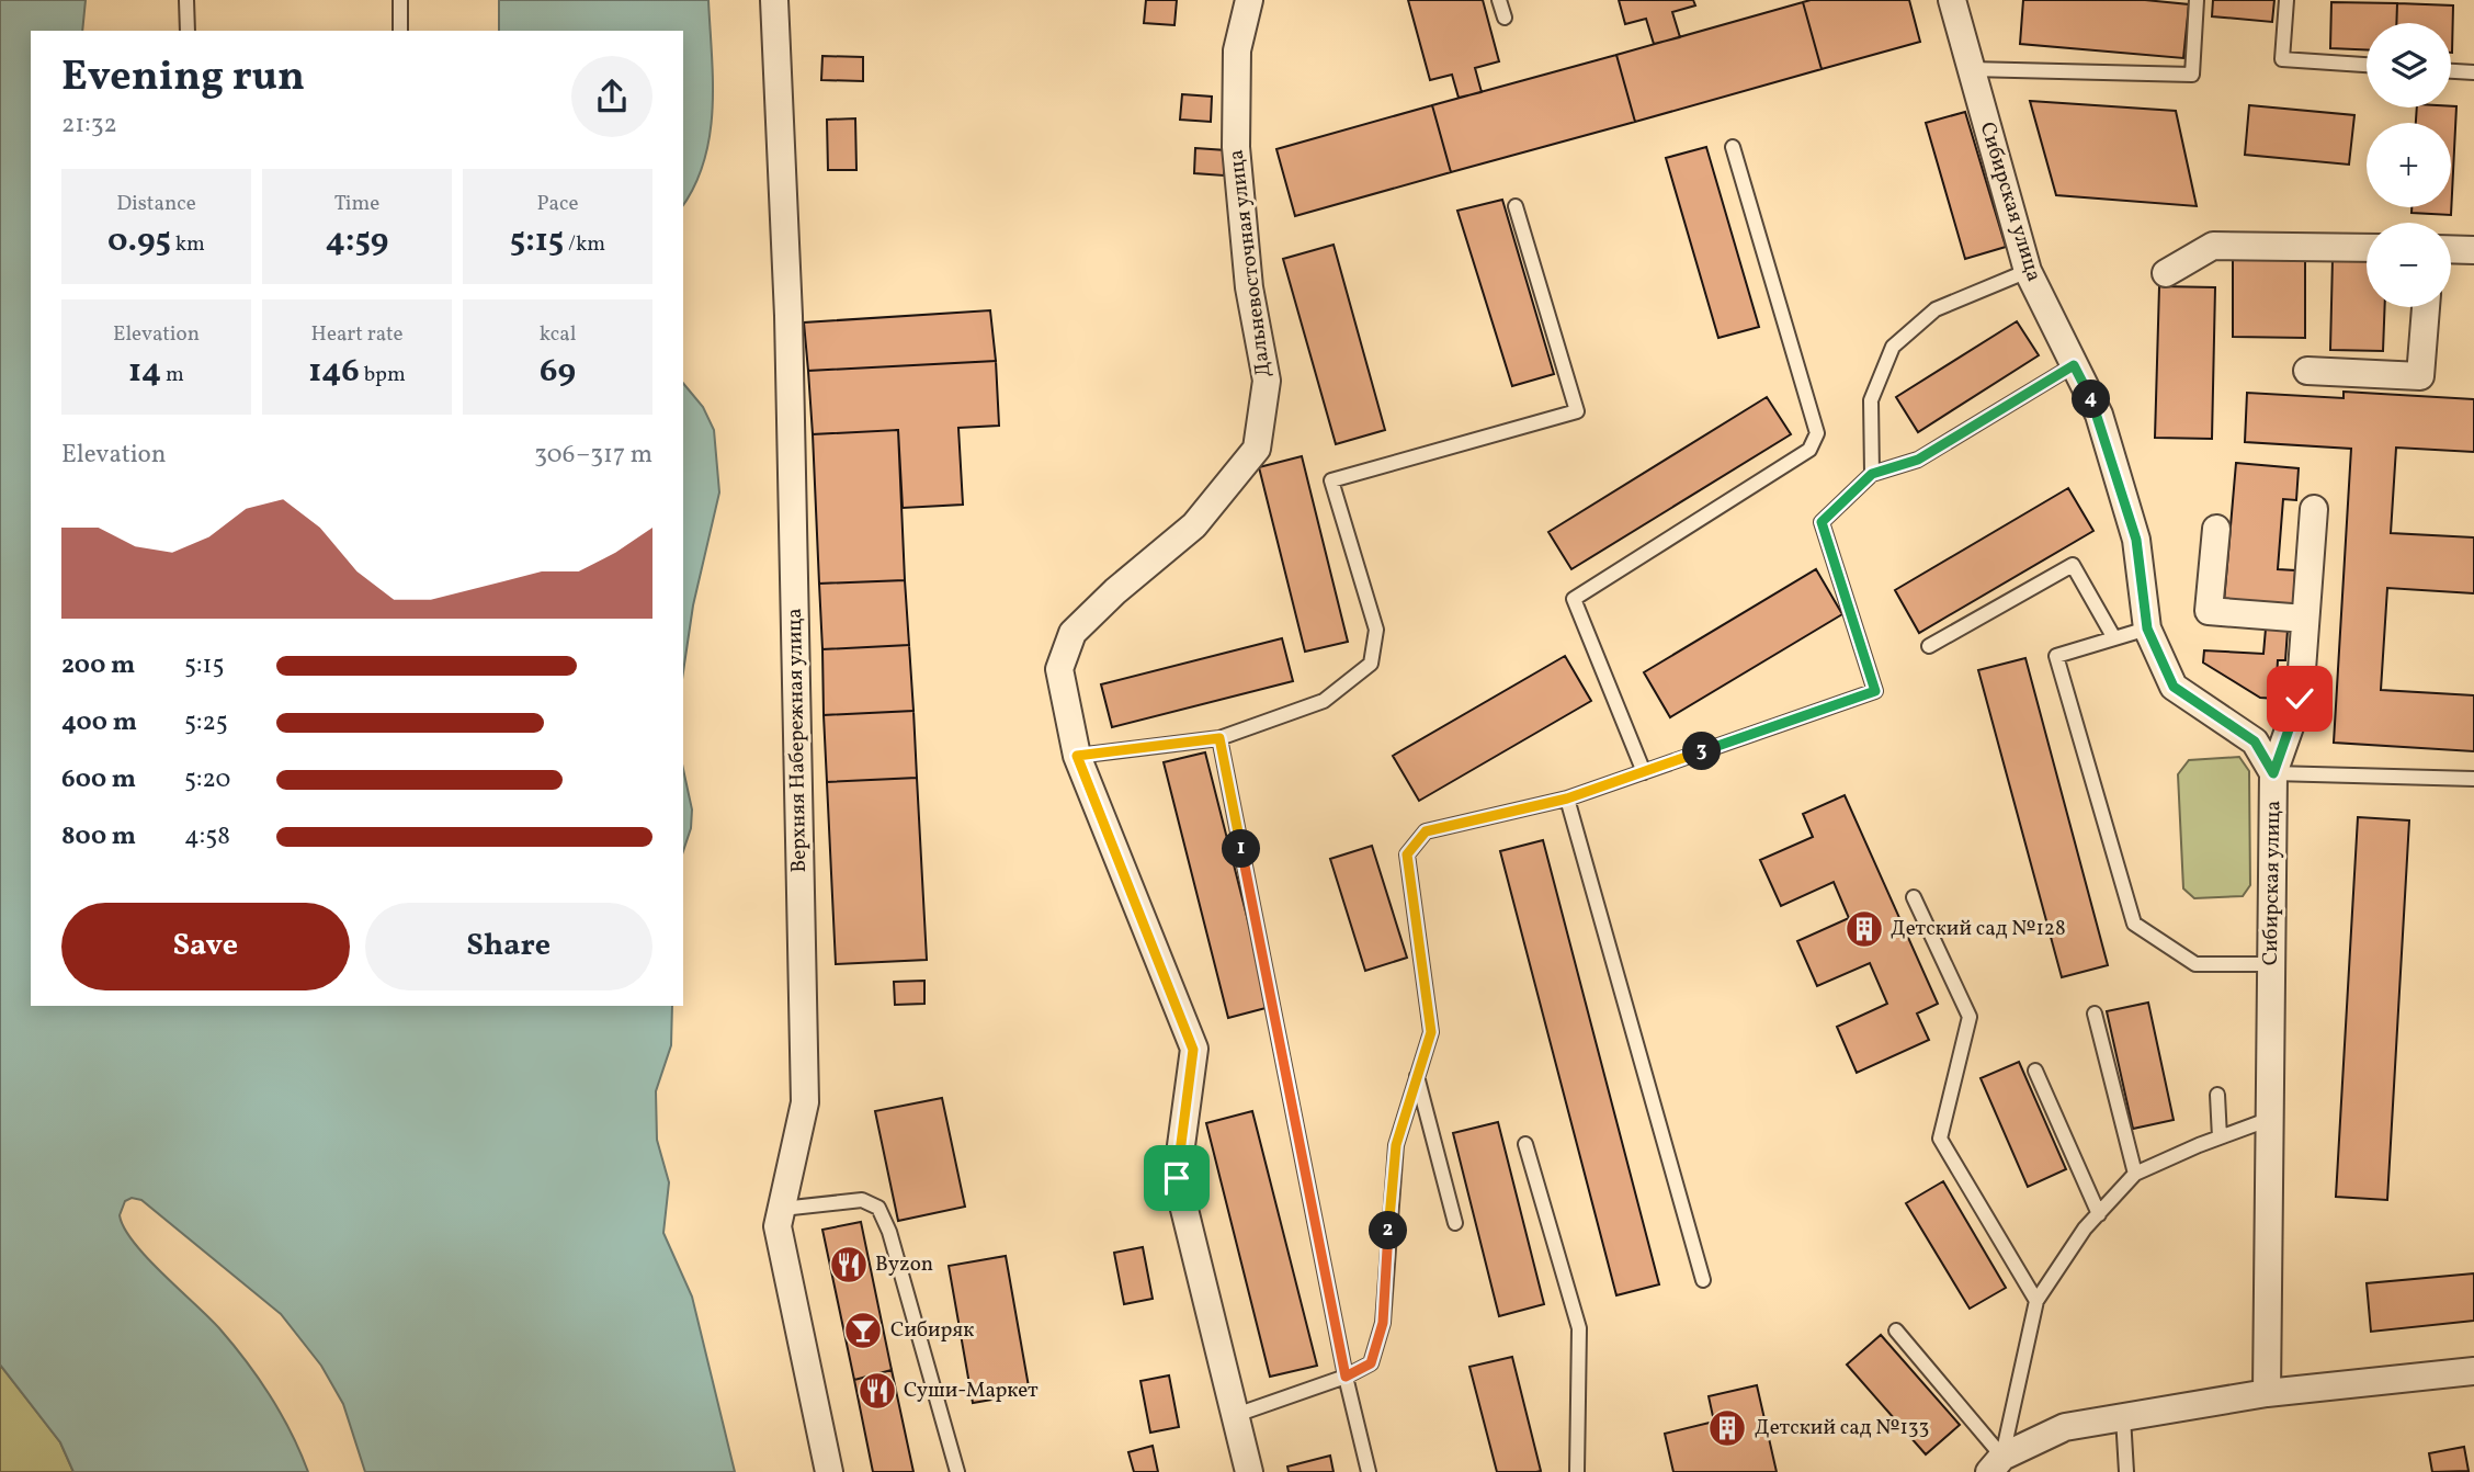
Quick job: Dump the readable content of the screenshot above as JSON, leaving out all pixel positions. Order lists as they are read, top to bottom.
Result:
{
  "streets": {
    "street": ["Сибирская улица", "Дальневосточная улица", "Верхняя Набережная улица"]
  },
  "places": {
    "building": ["Детский сад №128", "Детский сад №133"],
    "restaurant": ["Byzon", "Суши-Маркет"],
    "bar": ["Сибиряк"]
  },
  "page": {
    "map_buttons": ["+", "−"],
    "heading": ["Evening run", "21:32"],
    "stats": [
      ["Distance", "0.95 km"],
      ["Time", "4:59"],
      ["Pace", "5:15 /km"],
      ["Elevation", "14 m"],
      ["Heart rate", "146 bpm"],
      ["kcal", "69"]
    ],
    "pins": [
      "4",
      "3",
      "1",
      "2"
    ],
    "chart": ["Elevation", "306–317 m"],
    "list": [
      {
        "name": "200 m",
        "note": "5:15"
      },
      {
        "name": "400 m",
        "note": "5:25"
      },
      {
        "name": "600 m",
        "note": "5:20"
      },
      {
        "name": "800 m",
        "note": "4:58"
      }
    ],
    "buttons": ["Save", "Share"]
  }
}
